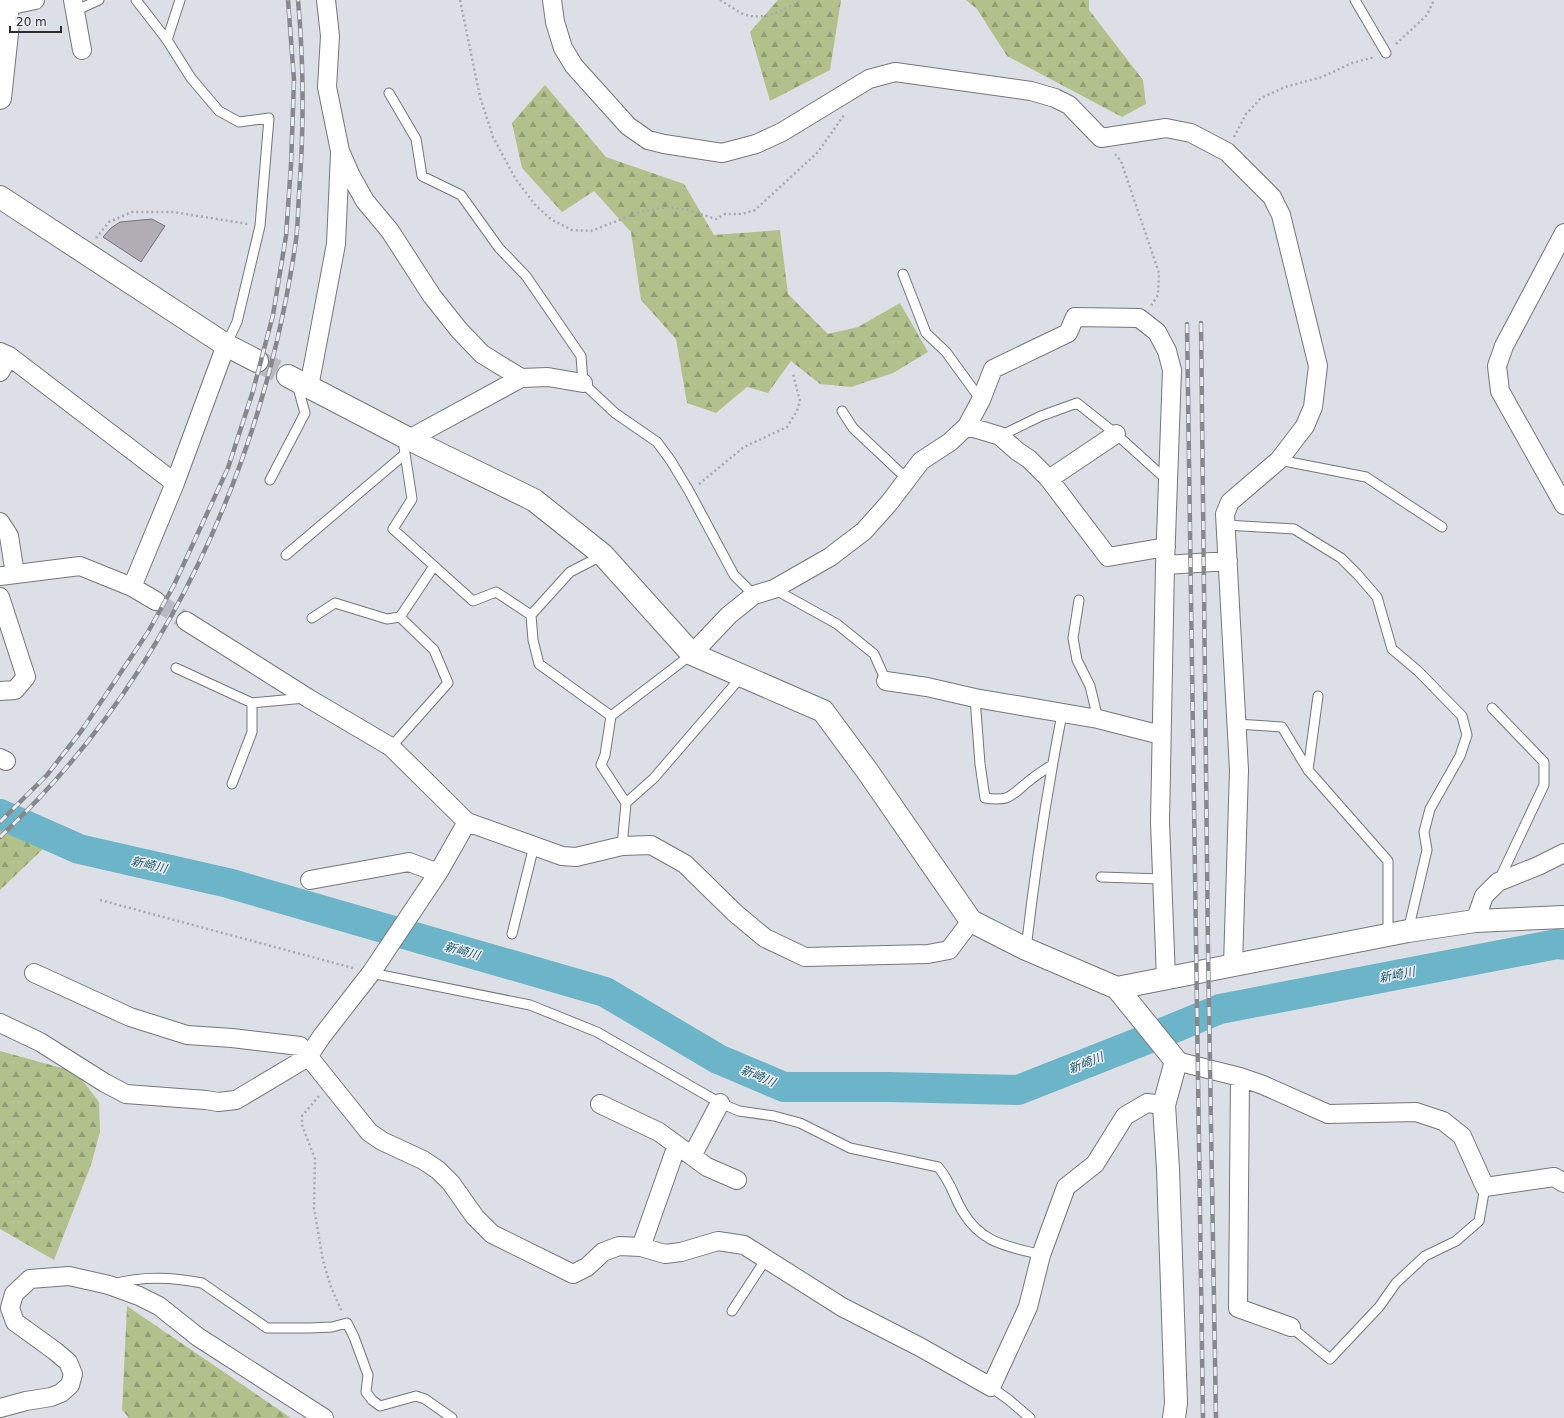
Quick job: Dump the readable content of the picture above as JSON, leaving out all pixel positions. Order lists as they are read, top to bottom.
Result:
{
  "water": ["新崎川"],
  "scale_bar": "20 m"
}
